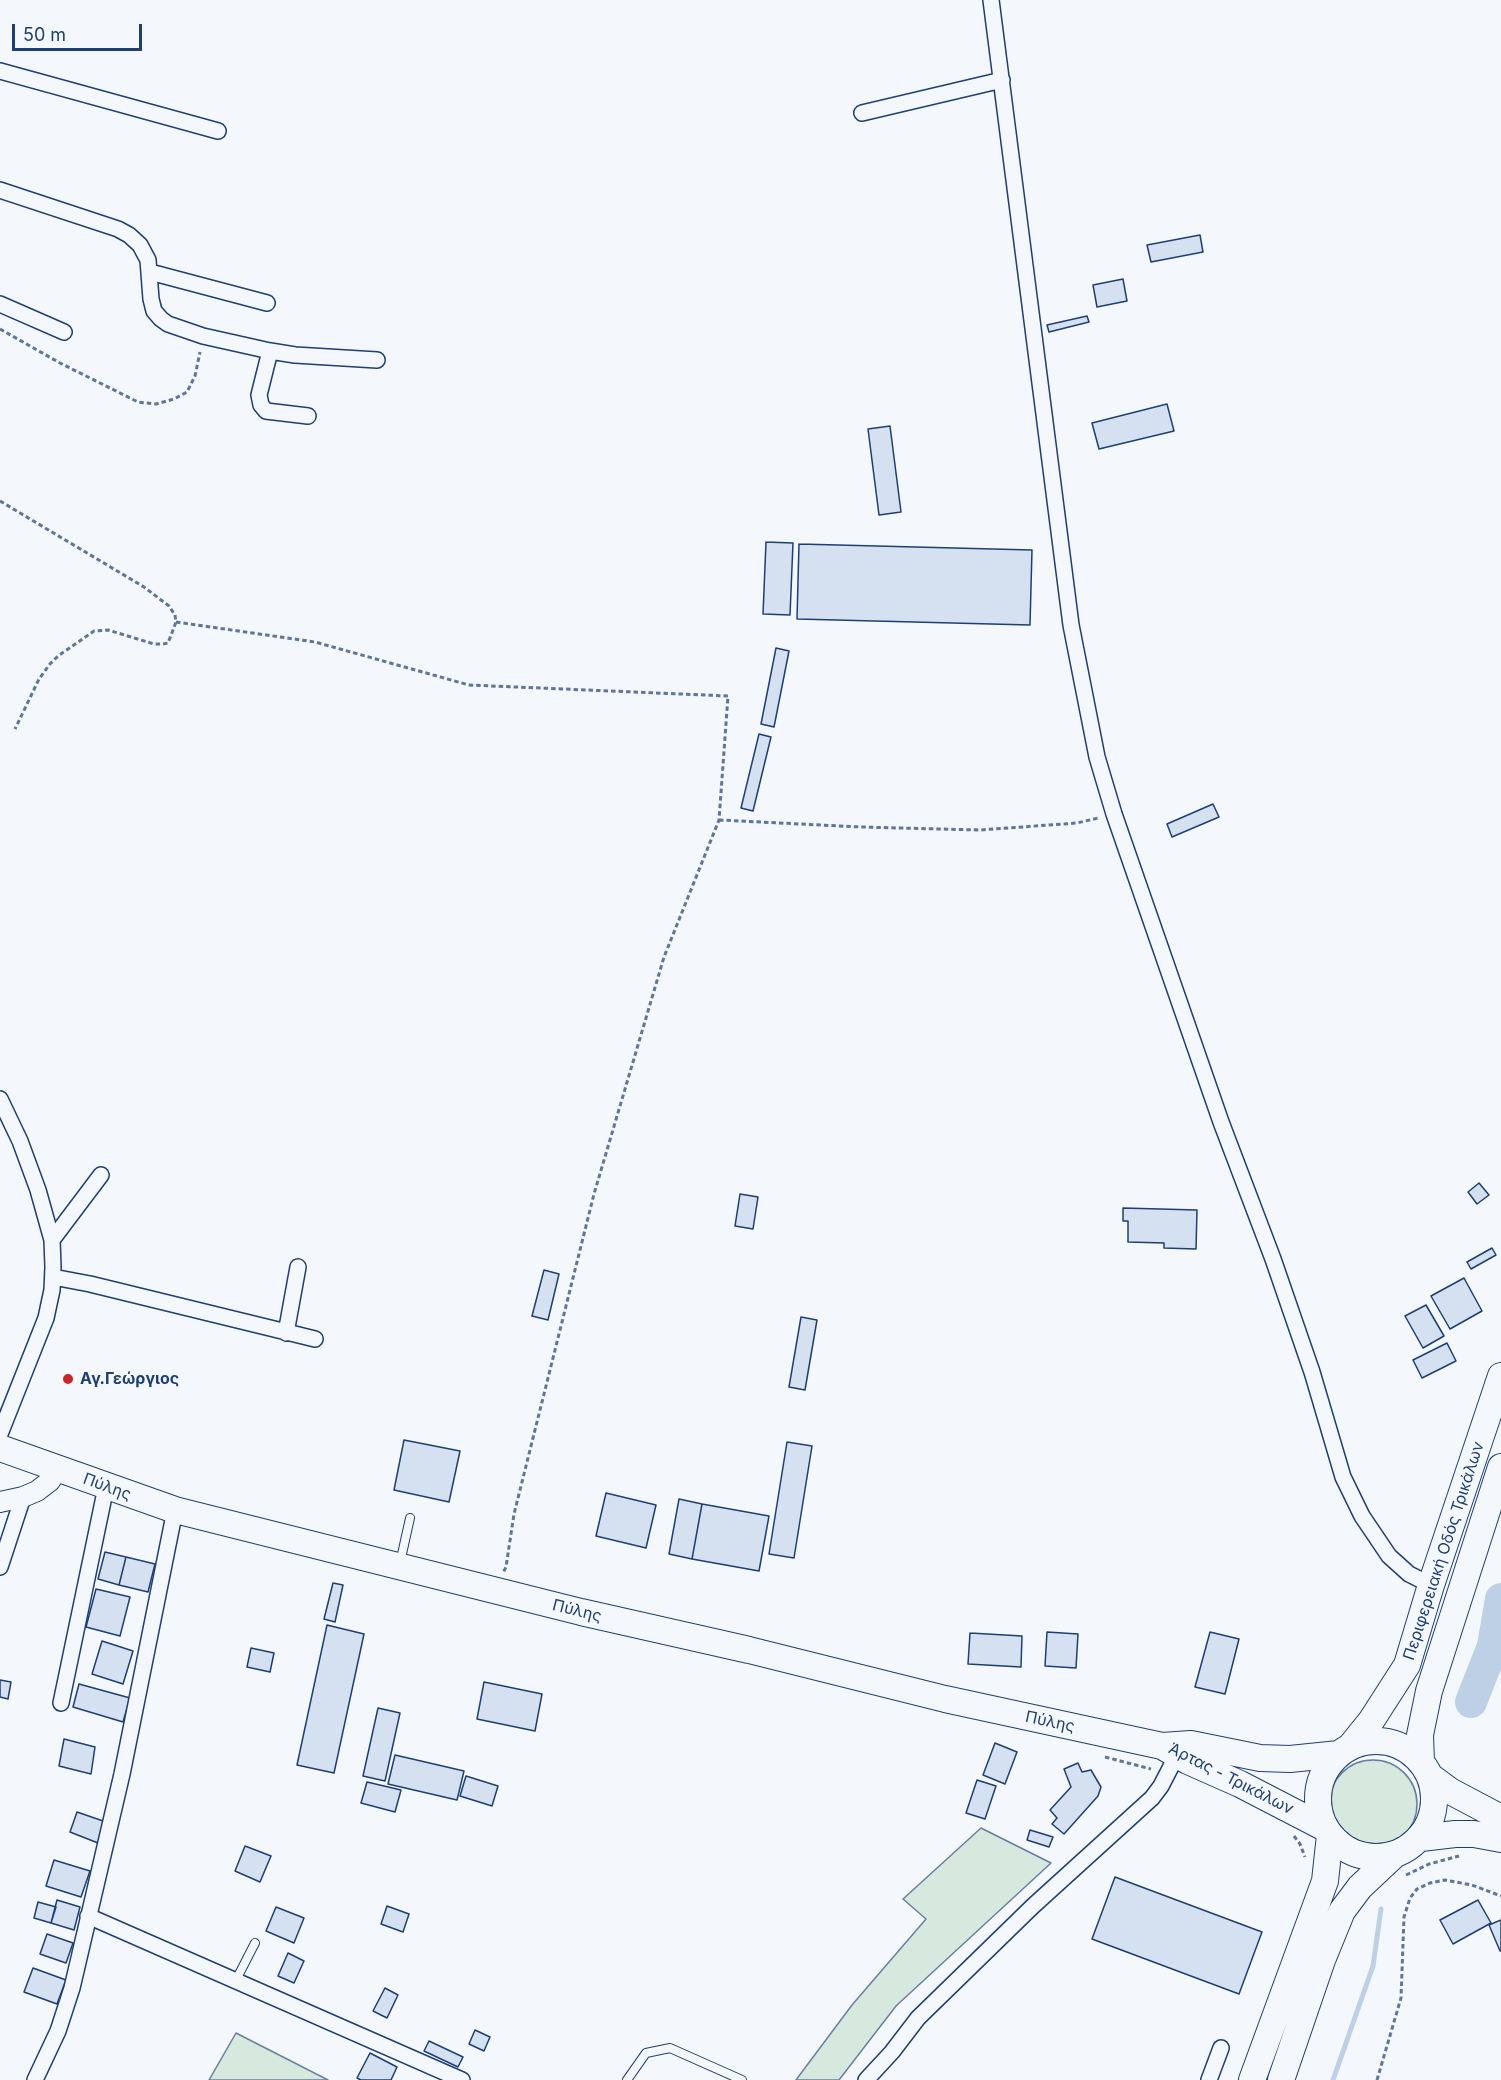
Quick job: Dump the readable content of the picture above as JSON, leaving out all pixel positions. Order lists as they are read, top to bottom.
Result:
{
  "streets": {
    "main road": ["Πύλης", "Περιφερειακή Οδός Τρικάλων", "Άρτας - Τρικάλων"]
  },
  "crossings": [
    ["Πύλης", "Άρτας - Τρικάλων"],
    ["Περιφερειακή Οδός Τρικάλων", "Άρτας - Τρικάλων"]
  ],
  "places": ["Αγ.Γεώργιος"],
  "scale_bar": "50 m"
}
